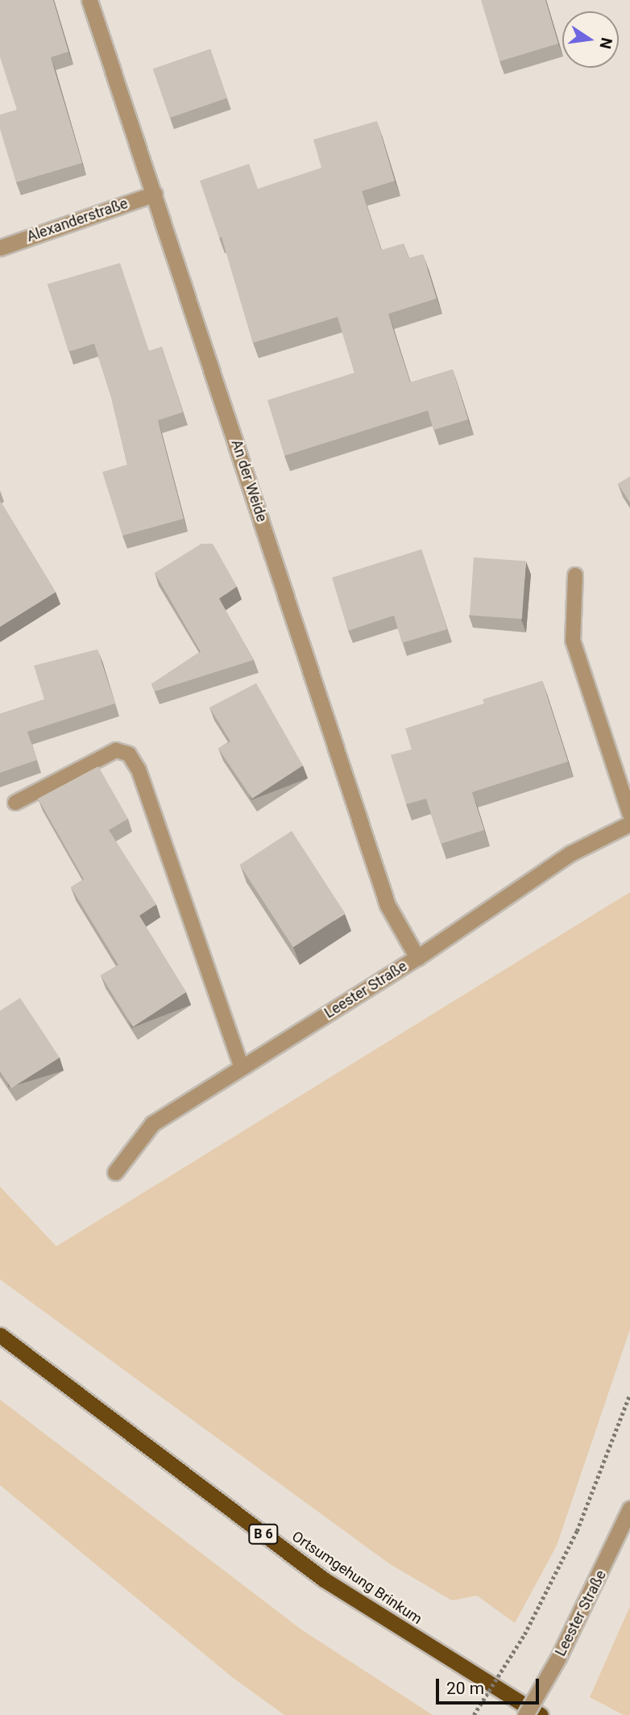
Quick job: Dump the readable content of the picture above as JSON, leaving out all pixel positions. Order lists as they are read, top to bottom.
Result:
{
  "streets": {
    "highway": ["B 6", "Ortsumgehung Brinkum"],
    "street": ["Alexanderstraße", "An der Weide", "Leester Straße"]
  },
  "crossings": [
    ["Alexanderstraße", "An der Weide"],
    ["An der Weide", "Leester Straße"]
  ],
  "scale_bar": "20 m",
  "north": "right"
}
